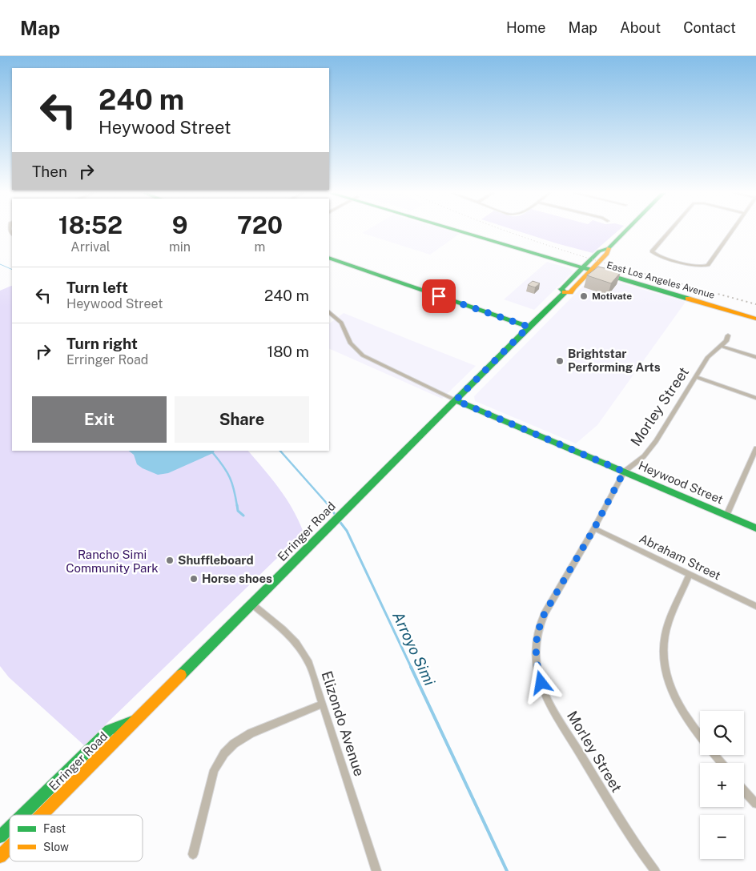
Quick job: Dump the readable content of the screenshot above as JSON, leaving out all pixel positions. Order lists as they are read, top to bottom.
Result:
{
  "streets": {
    "main road": ["East Los Angeles Avenue", "Heywood Street", "Erringer Road"],
    "street": ["Morley Street", "Abraham Street", "Elizondo Avenue"]
  },
  "crossings": [
    ["East Los Angeles Avenue", "Erringer Road"],
    ["Morley Street", "Heywood Street"],
    ["Morley Street", "Abraham Street"],
    ["Heywood Street", "Erringer Road"],
    ["Erringer Road", "Elizondo Avenue"]
  ],
  "water": ["Arroyo Simi"],
  "parks": ["Rancho Simi Community Park"],
  "places": [
    "Motivate",
    "Brightstar Performing Arts",
    "Shuffleboard",
    "Horse shoes"
  ],
  "legend": ["Fast", "Slow"],
  "page": {
    "header": "Map",
    "nav": [
      "Home",
      "Map",
      "About",
      "Contact"
    ],
    "turn": ["240 m", "Heywood Street"],
    "then": "Then",
    "eta": [
      "18:52",
      "Arrival",
      "9",
      "min",
      "720",
      "m"
    ],
    "list": [
      {
        "name": "Turn left",
        "note": "Heywood Street",
        "value": "240 m"
      },
      {
        "name": "Turn right",
        "note": "Erringer Road",
        "value": "180 m"
      }
    ],
    "buttons": ["Exit", "Share"],
    "map_buttons": ["+", "−"]
  }
}
